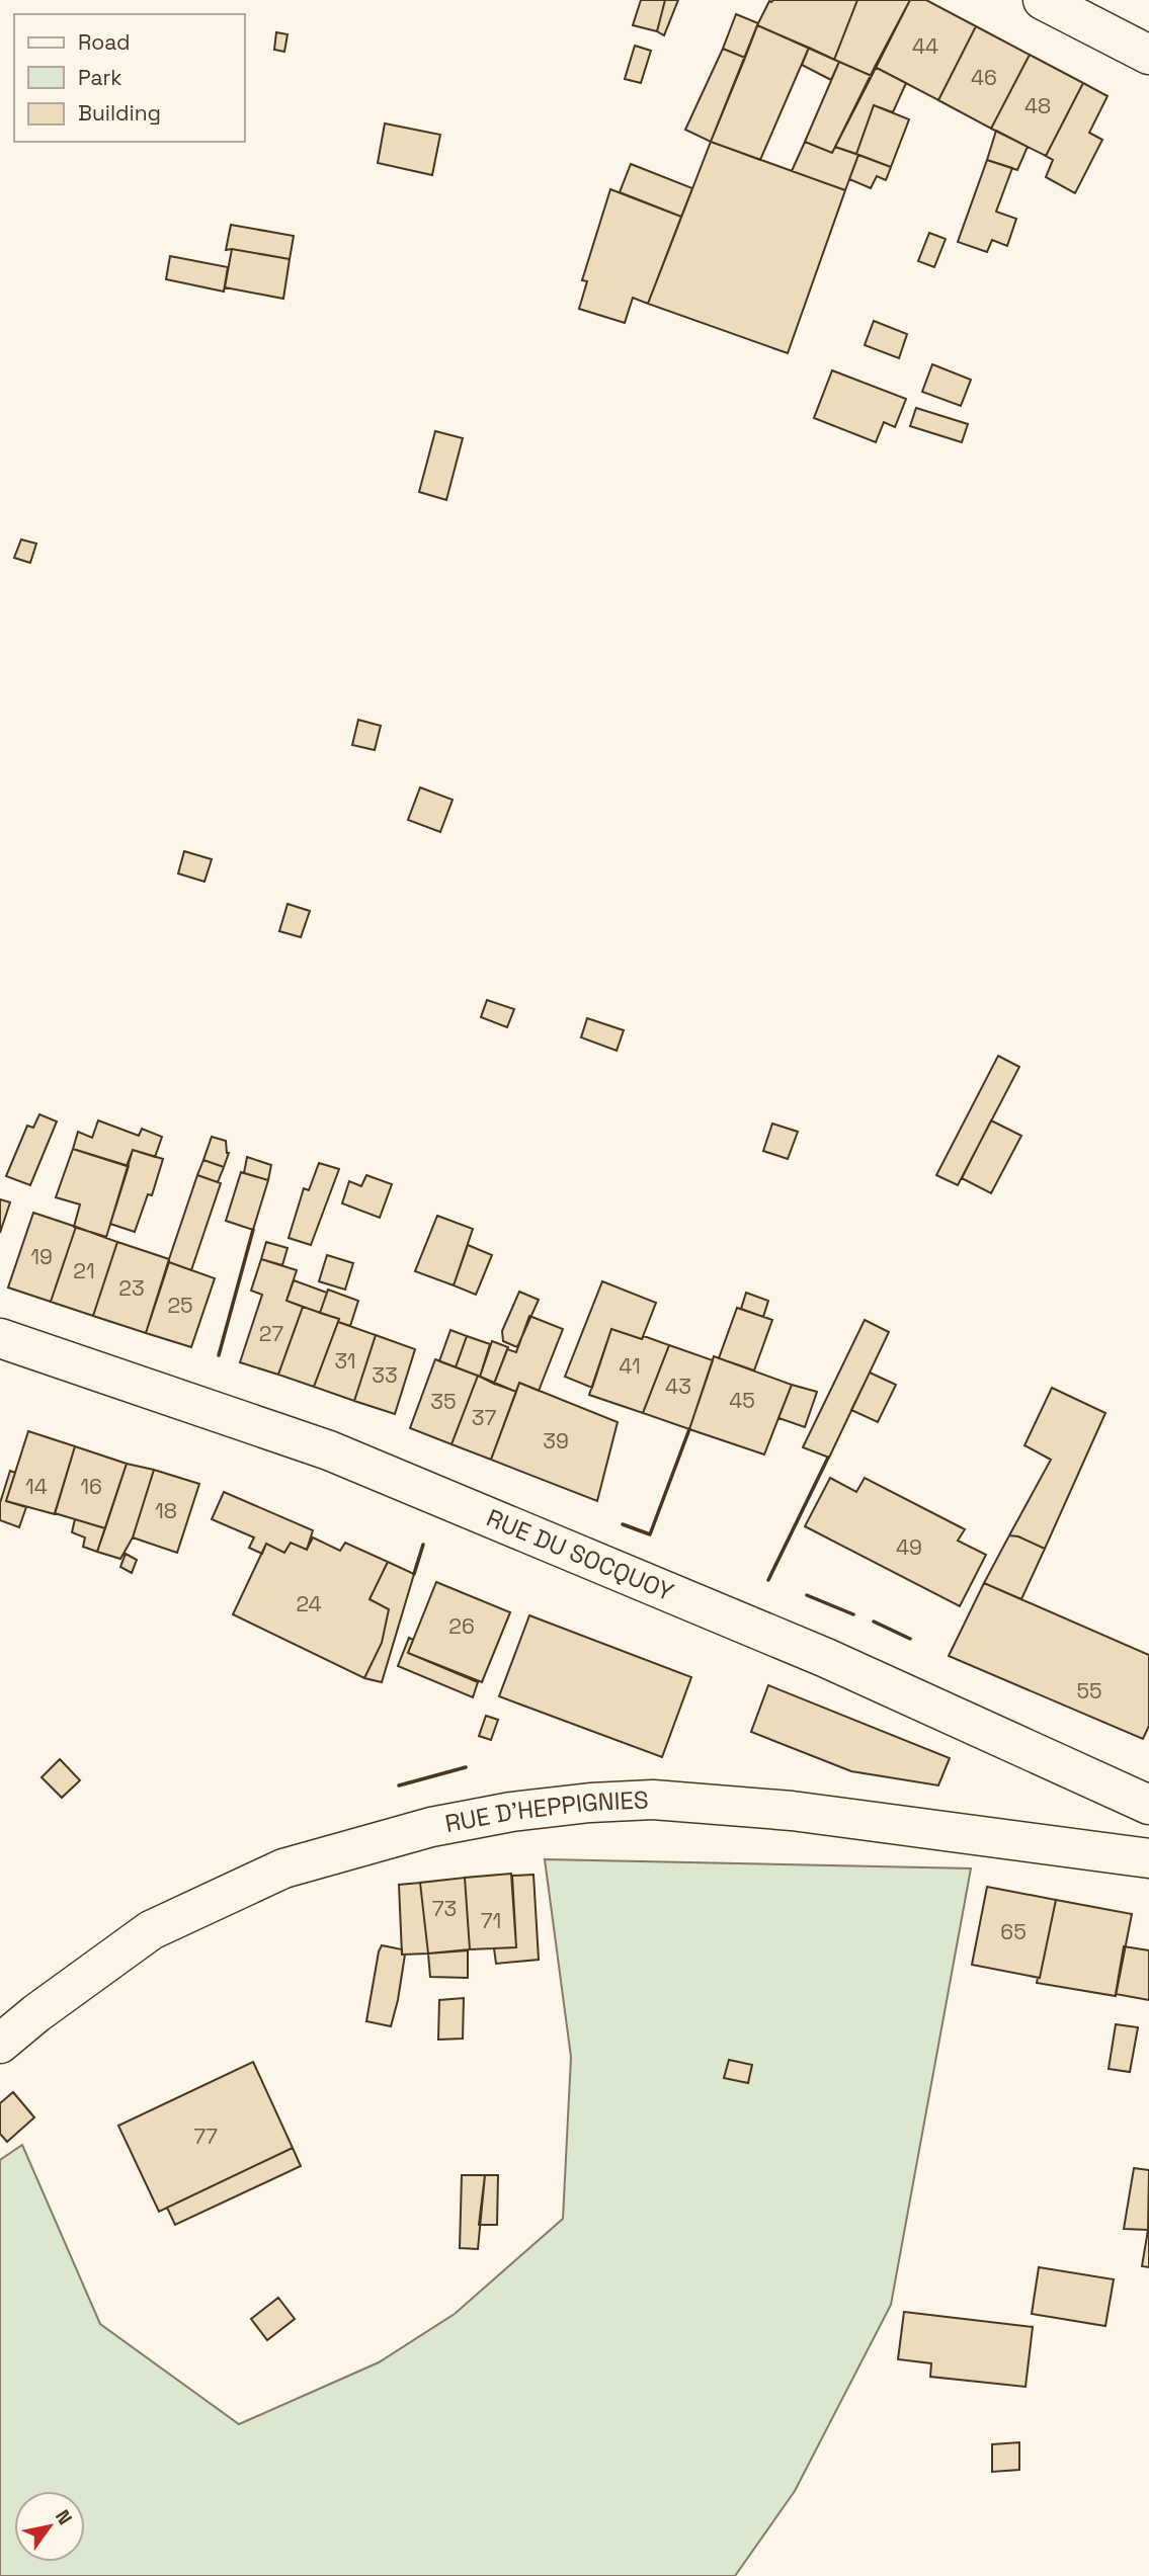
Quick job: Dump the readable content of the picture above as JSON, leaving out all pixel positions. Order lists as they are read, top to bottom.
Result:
{
  "streets": {
    "street": ["RUE DU SOCQUOY", "RUE D'HEPPIGNIES"]
  },
  "house_numbers": [
    "44",
    "46",
    "48",
    "19",
    "21",
    "23",
    "25",
    "27",
    "31",
    "41",
    "33",
    "43",
    "45",
    "35",
    "37",
    "39",
    "14",
    "16",
    "18",
    "49",
    "24",
    "26",
    "55",
    "73",
    "71",
    "65",
    "77"
  ],
  "legend": ["Road", "Park", "Building"],
  "north": "top right"
}
